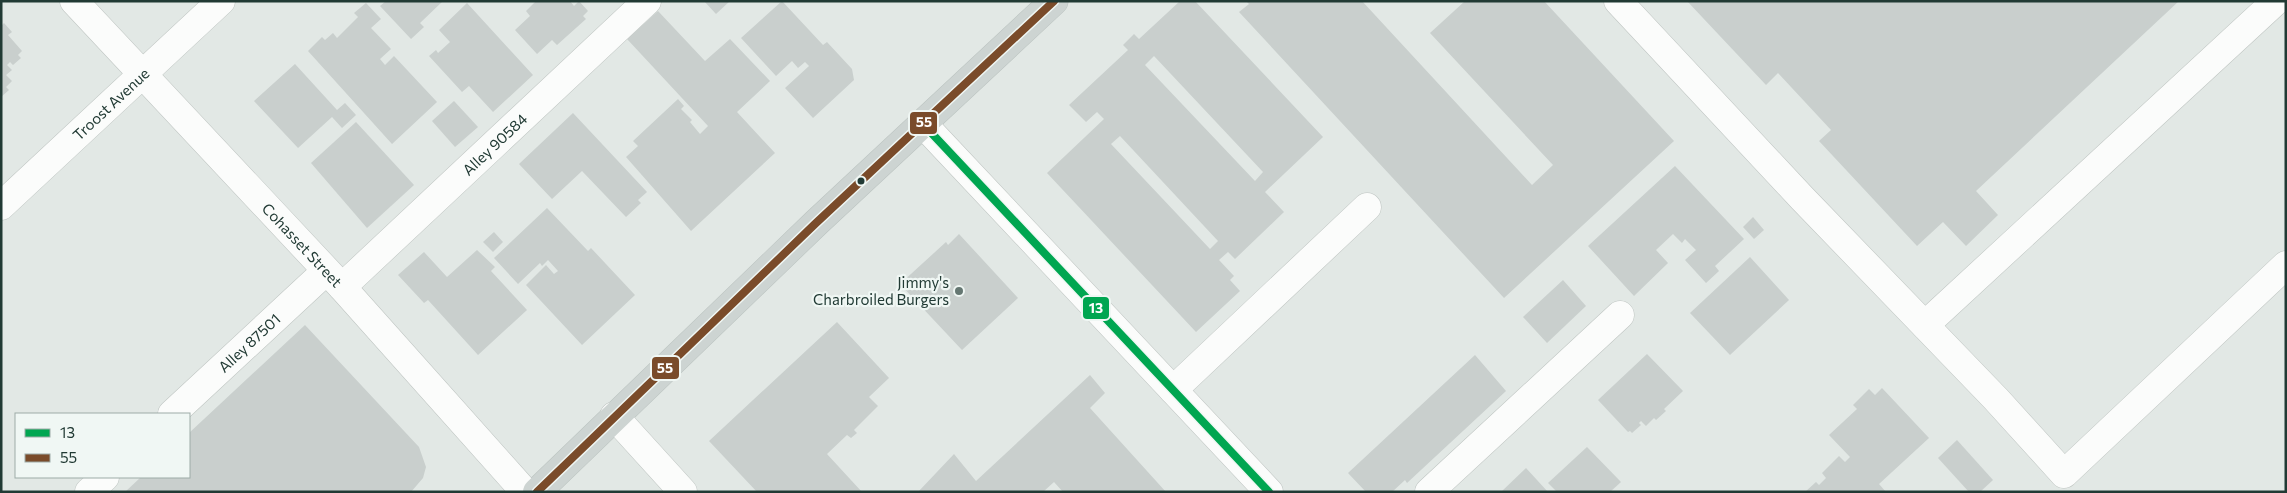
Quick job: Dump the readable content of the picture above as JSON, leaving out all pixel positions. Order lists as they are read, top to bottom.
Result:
{
  "streets": {
    "street": [
      "Troost Avenue",
      "Alley 90584",
      "Cohasset Street",
      "Alley 87501"
    ]
  },
  "crossings": [
    ["Troost Avenue", "Cohasset Street"],
    ["Alley 90584", "Cohasset Street"],
    ["Alley 90584", "Alley 87501"],
    ["Cohasset Street", "Alley 87501"]
  ],
  "places": ["Jimmy's Charbroiled Burgers"],
  "lines": ["transit line 55", "transit line 13"],
  "legend": ["13", "55"]
}
